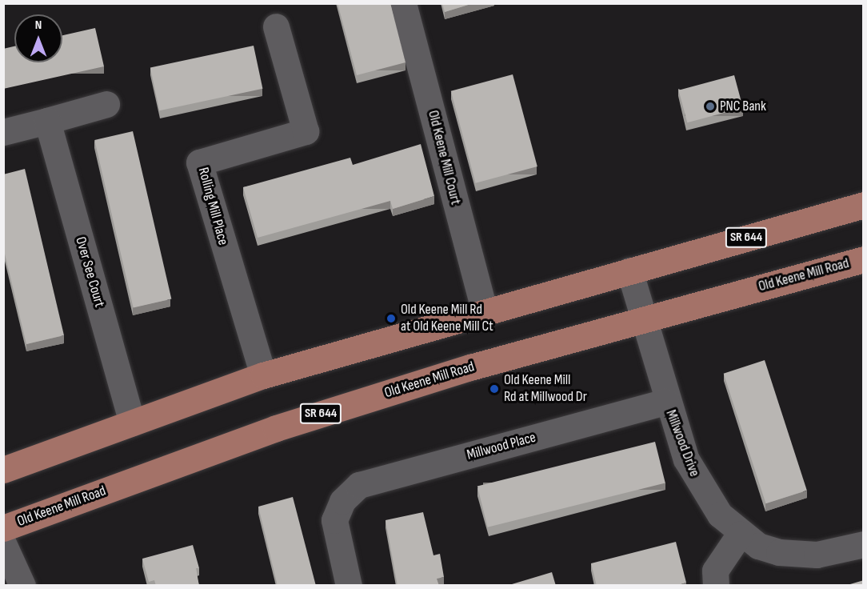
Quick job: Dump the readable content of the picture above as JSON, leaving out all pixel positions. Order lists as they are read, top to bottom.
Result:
{
  "streets": {
    "main road": ["SR 644", "Old Keene Mill Road"],
    "street": [
      "Old Keene Mill Court",
      "Rolling Mill Place",
      "Over See Court",
      "Millwood Drive",
      "Millwood Place"
    ]
  },
  "crossings": [
    ["Old Keene Mill Court", "SR 644"],
    ["Rolling Mill Place", "SR 644"],
    ["SR 644", "Over See Court"],
    ["SR 644", "Millwood Drive"],
    ["Old Keene Mill Road", "Millwood Drive"],
    ["Millwood Drive", "Millwood Place"]
  ],
  "places": ["PNC Bank", "Old Keene Mill Rd at Old Keene Mill Ct", "Old Keene Mill Rd at Millwood Dr"],
  "north": "top"
}
